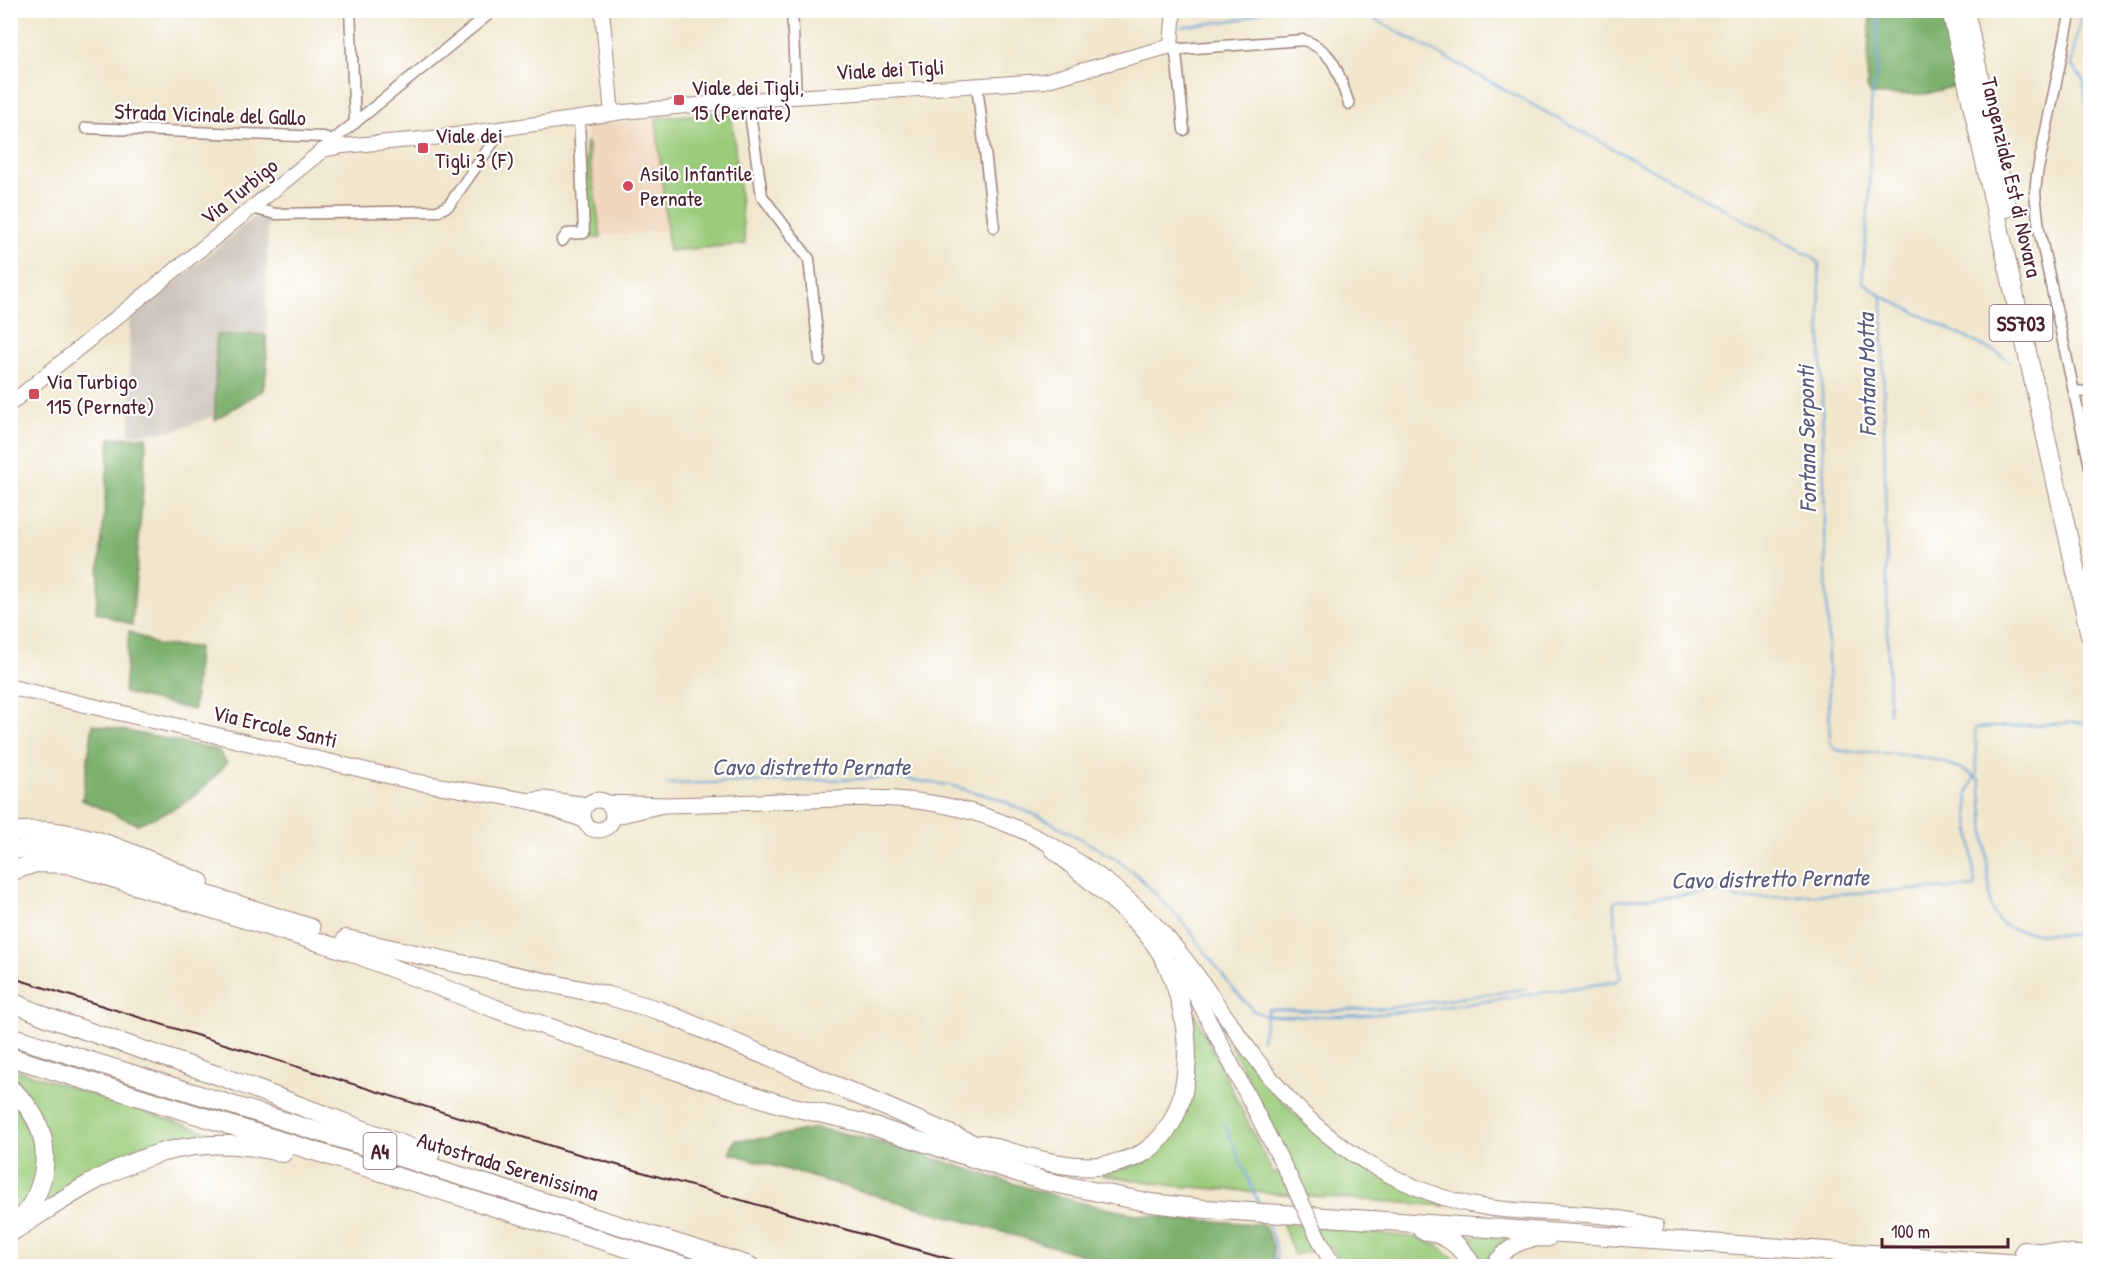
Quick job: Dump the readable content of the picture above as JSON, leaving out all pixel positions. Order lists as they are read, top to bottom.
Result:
{
  "streets": {
    "highway": [
      "Tangenziale Est di Novara",
      "SS703",
      "A4",
      "Autostrada Serenissima"
    ],
    "main road": ["Viale dei Tigli", "Via Turbigo", "Via Ercole Santi"],
    "street": ["Strada Vicinale del Gallo"]
  },
  "crossings": [
    ["Viale dei Tigli", "Strada Vicinale del Gallo"],
    ["Viale dei Tigli", "Via Turbigo"],
    ["Strada Vicinale del Gallo", "Via Turbigo"],
    ["Tangenziale Est di Novara", "SS703"]
  ],
  "water": ["Fontana Motta", "Fontana Serponti", "Cavo distretto Pernate"],
  "places": {
    "transit": ["Viale dei Tigli, 15 (Pernate)", "Viale dei Tigli 3 (F)", "Via Turbigo 115 (Pernate)"],
    "other": ["Asilo Infantile Pernate"]
  },
  "scale_bar": "100 m"
}
